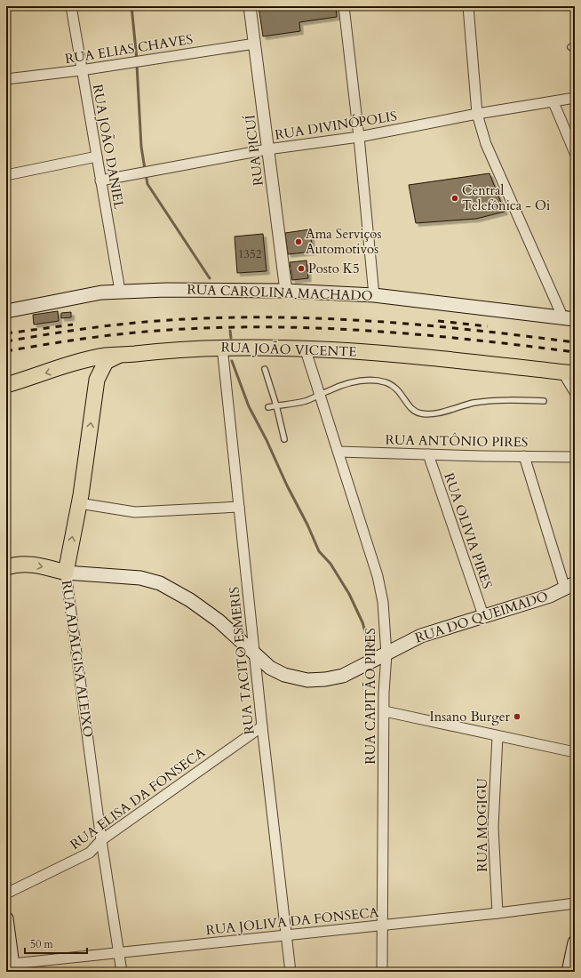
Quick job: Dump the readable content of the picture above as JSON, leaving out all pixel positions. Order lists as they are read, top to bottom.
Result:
{
  "streets": {
    "main road": [
      "RUA CAROLINA MACHADO",
      "RUA JOÃO VICENTE",
      "RUA DO QUEIMADO",
      "RUA ADALGISA ALEIXO"
    ],
    "street": [
      "RUA ELIAS CHAVES",
      "RUA DIVINÓPOLIS",
      "RUA JOÃO DANIEL",
      "RUA PICUÍ",
      "RUA ANTÔNIO PIRES",
      "RUA OLIVIA PIRES",
      "RUA TACITO ESMERIS",
      "RUA CAPITÃO PIRES",
      "RUA ELISA DA FONSECA",
      "RUA MOGIGU",
      "RUA JOLIVA DA FONSECA"
    ]
  },
  "crossings": [
    ["RUA ELIAS CHAVES", "RUA JOÃO DANIEL"],
    ["RUA ELIAS CHAVES", "RUA PICUÍ"],
    ["RUA DIVINÓPOLIS", "RUA JOÃO DANIEL"],
    ["RUA DIVINÓPOLIS", "RUA PICUÍ"],
    ["RUA JOÃO DANIEL", "RUA CAROLINA MACHADO"],
    ["RUA PICUÍ", "RUA CAROLINA MACHADO"],
    ["RUA JOÃO VICENTE", "RUA ADALGISA ALEIXO"],
    ["RUA JOÃO VICENTE", "RUA TACITO ESMERIS"],
    ["RUA JOÃO VICENTE", "RUA CAPITÃO PIRES"],
    ["RUA ANTÔNIO PIRES", "RUA OLIVIA PIRES"],
    ["RUA ANTÔNIO PIRES", "RUA CAPITÃO PIRES"],
    ["RUA OLIVIA PIRES", "RUA DO QUEIMADO"],
    ["RUA DO QUEIMADO", "RUA ADALGISA ALEIXO"],
    ["RUA DO QUEIMADO", "RUA TACITO ESMERIS"],
    ["RUA DO QUEIMADO", "RUA CAPITÃO PIRES"],
    ["RUA ADALGISA ALEIXO", "RUA ELISA DA FONSECA"],
    ["RUA ADALGISA ALEIXO", "RUA JOLIVA DA FONSECA"],
    ["RUA TACITO ESMERIS", "RUA ELISA DA FONSECA"],
    ["RUA TACITO ESMERIS", "RUA JOLIVA DA FONSECA"],
    ["RUA CAPITÃO PIRES", "RUA JOLIVA DA FONSECA"],
    ["RUA MOGIGU", "RUA JOLIVA DA FONSECA"]
  ],
  "places": [
    "Central Telefônica - Oi",
    "Ama Serviços Automotivos",
    "Posto K5",
    "Insano Burger"
  ],
  "house_numbers": ["1352"],
  "scale_bar": "50 m"
}
